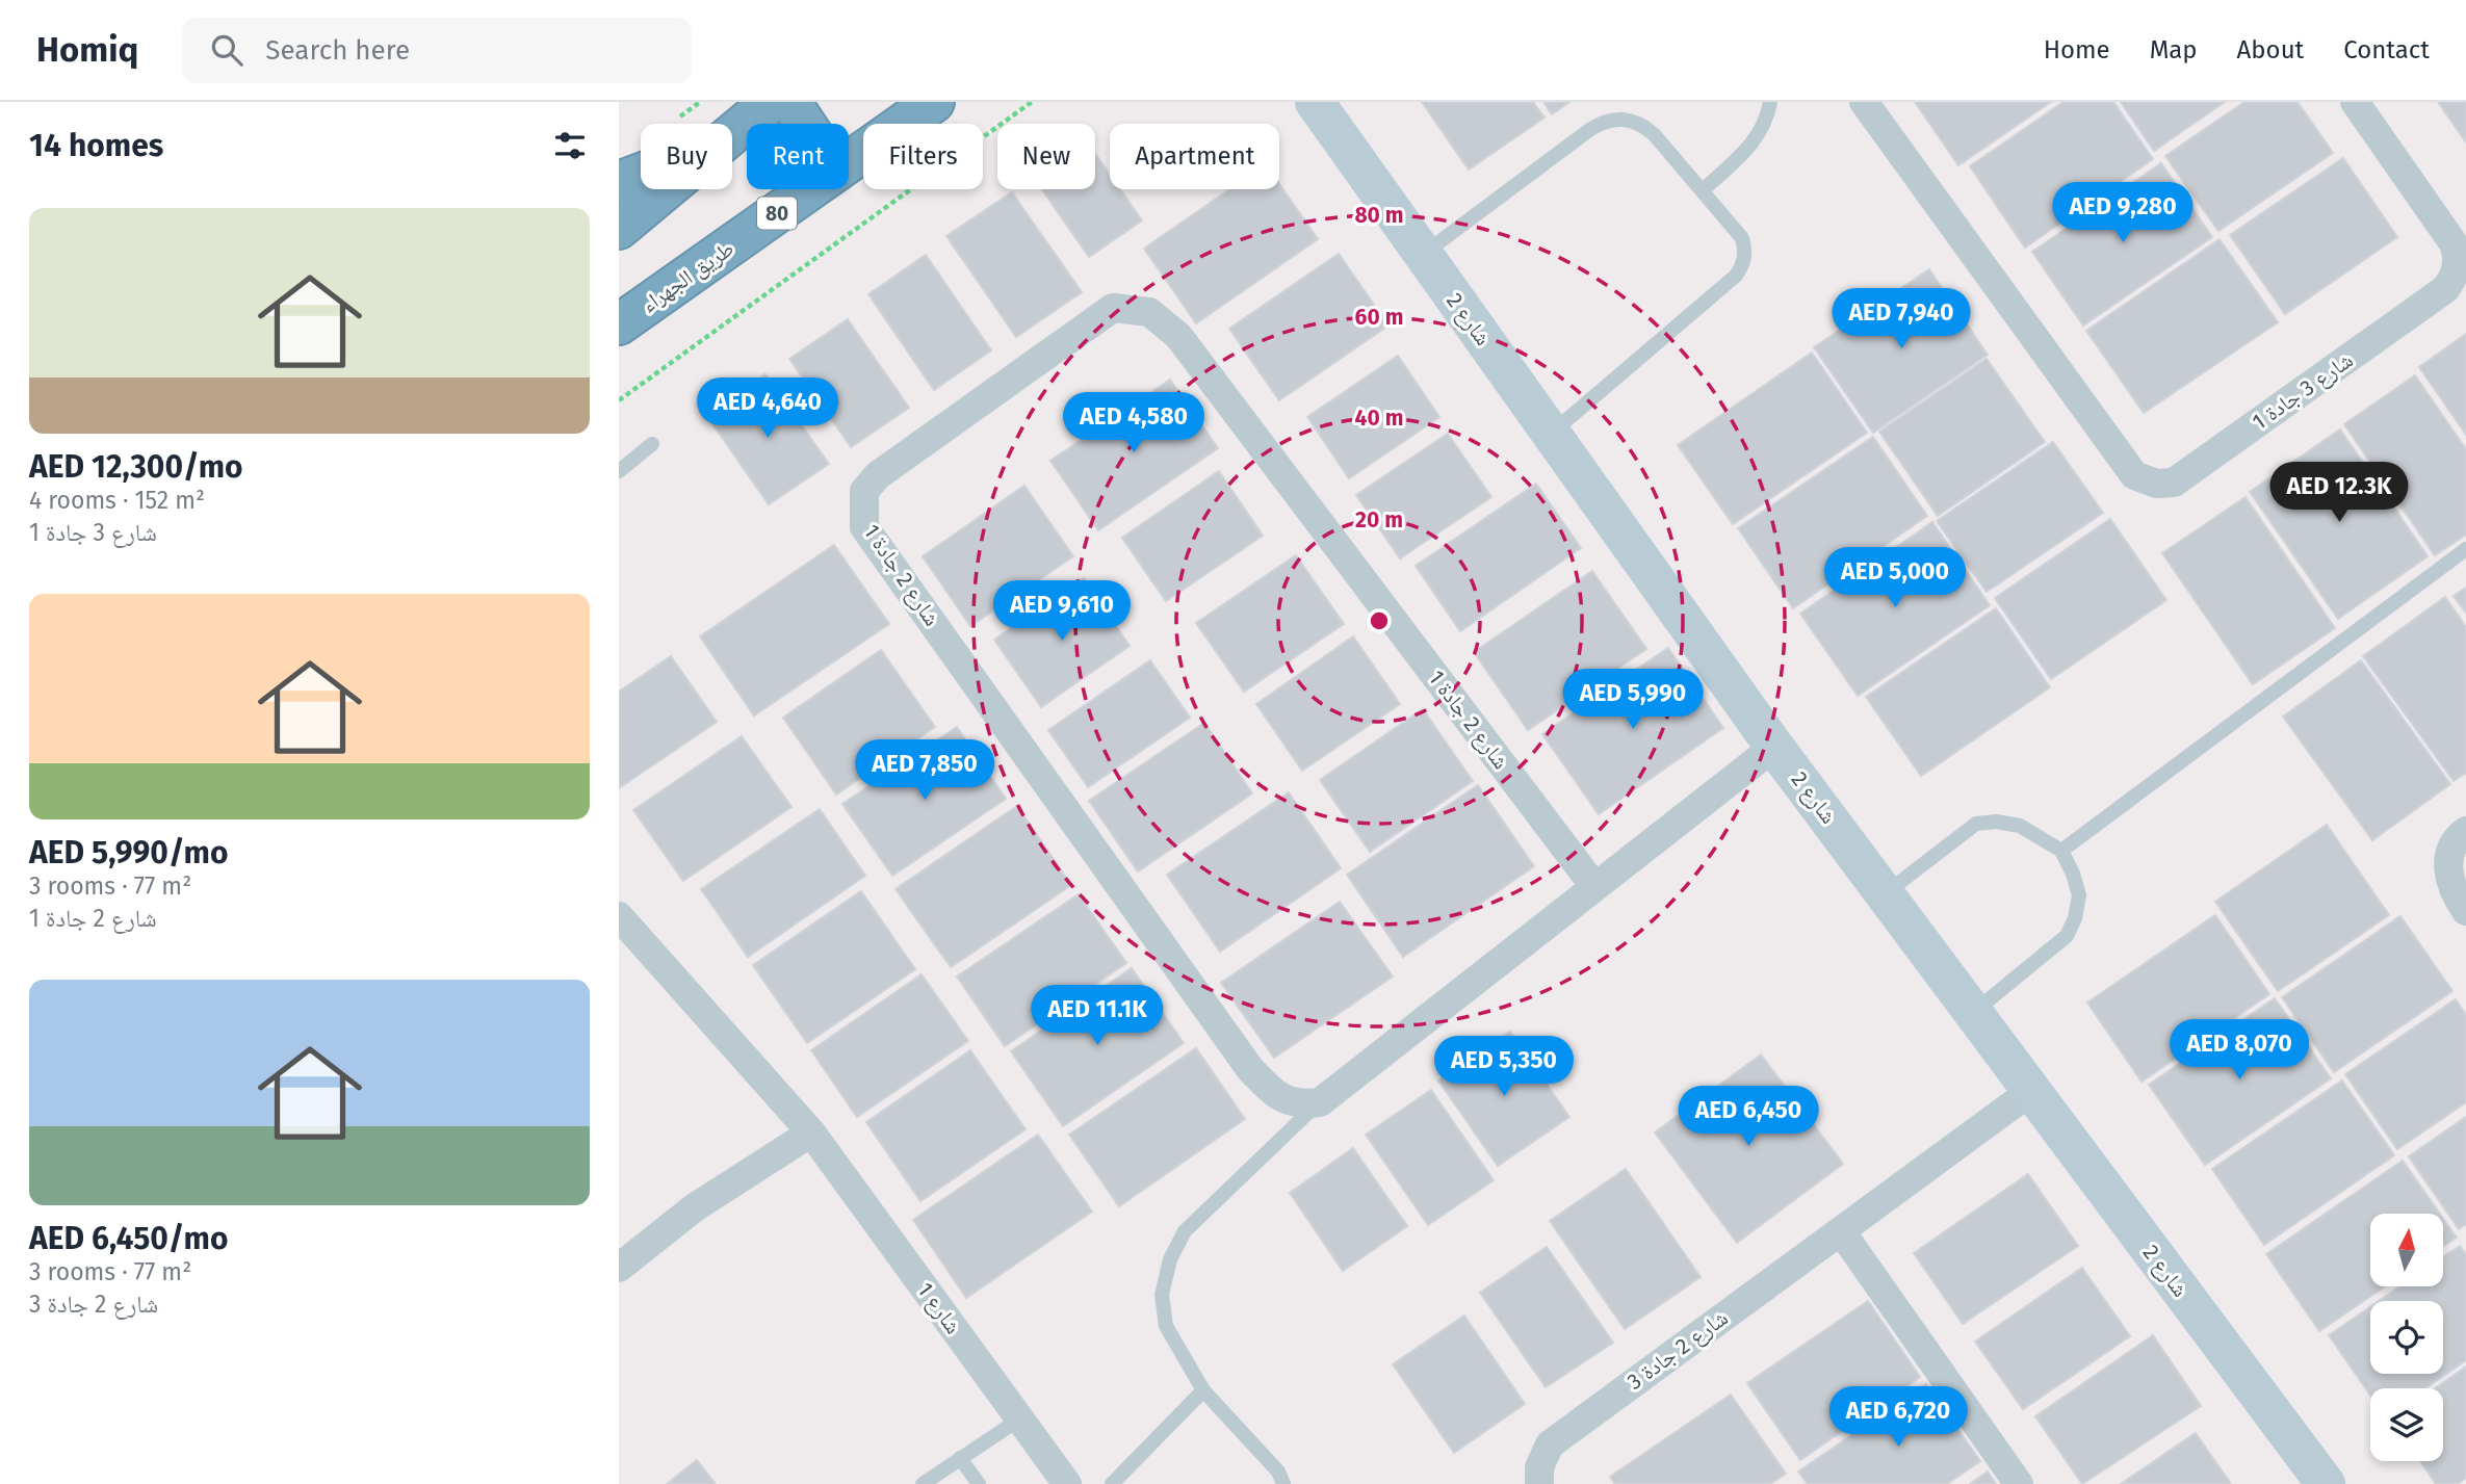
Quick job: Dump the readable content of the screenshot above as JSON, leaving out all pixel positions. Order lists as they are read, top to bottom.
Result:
{
  "streets": {
    "highway": ["80", "طريق الجهراء"],
    "street": [
      "شارع 2",
      "شارع 3 جادة 1",
      "شارع 2 جادة 1",
      "شارع 1",
      "شارع 2 جادة 3"
    ]
  },
  "crossings": [
    ["شارع 2", "شارع 2 جادة 3"]
  ],
  "north": "top",
  "page": {
    "header": "Homiq",
    "search": "Search here",
    "nav": [
      "Home",
      "Map",
      "About",
      "Contact"
    ],
    "heading": "14 homes",
    "chip": [
      "Buy",
      "Rent",
      "Filters",
      "New",
      "Apartment"
    ],
    "price": [
      "AED 9,280",
      "AED 7,940",
      "AED 4,640",
      "AED 4,580",
      "AED 12.3K",
      "AED 5,000",
      "AED 9,610",
      "AED 5,990",
      "AED 7,850",
      "AED 11.1K",
      "AED 8,070",
      "AED 5,350",
      "AED 6,450",
      "AED 6,720"
    ],
    "list": [
      {
        "name": "AED 12,300/mo",
        "note": "4 rooms · 152 m² · شارع 3 جادة 1"
      },
      {
        "name": "AED 5,990/mo",
        "note": "3 rooms · 77 m² · شارع 2 جادة 1"
      },
      {
        "name": "AED 6,450/mo",
        "note": "3 rooms · 77 m² · شارع 2 جادة 3"
      }
    ]
  },
  "rings": [
    "80 m",
    "60 m",
    "40 m",
    "20 m"
  ]
}
